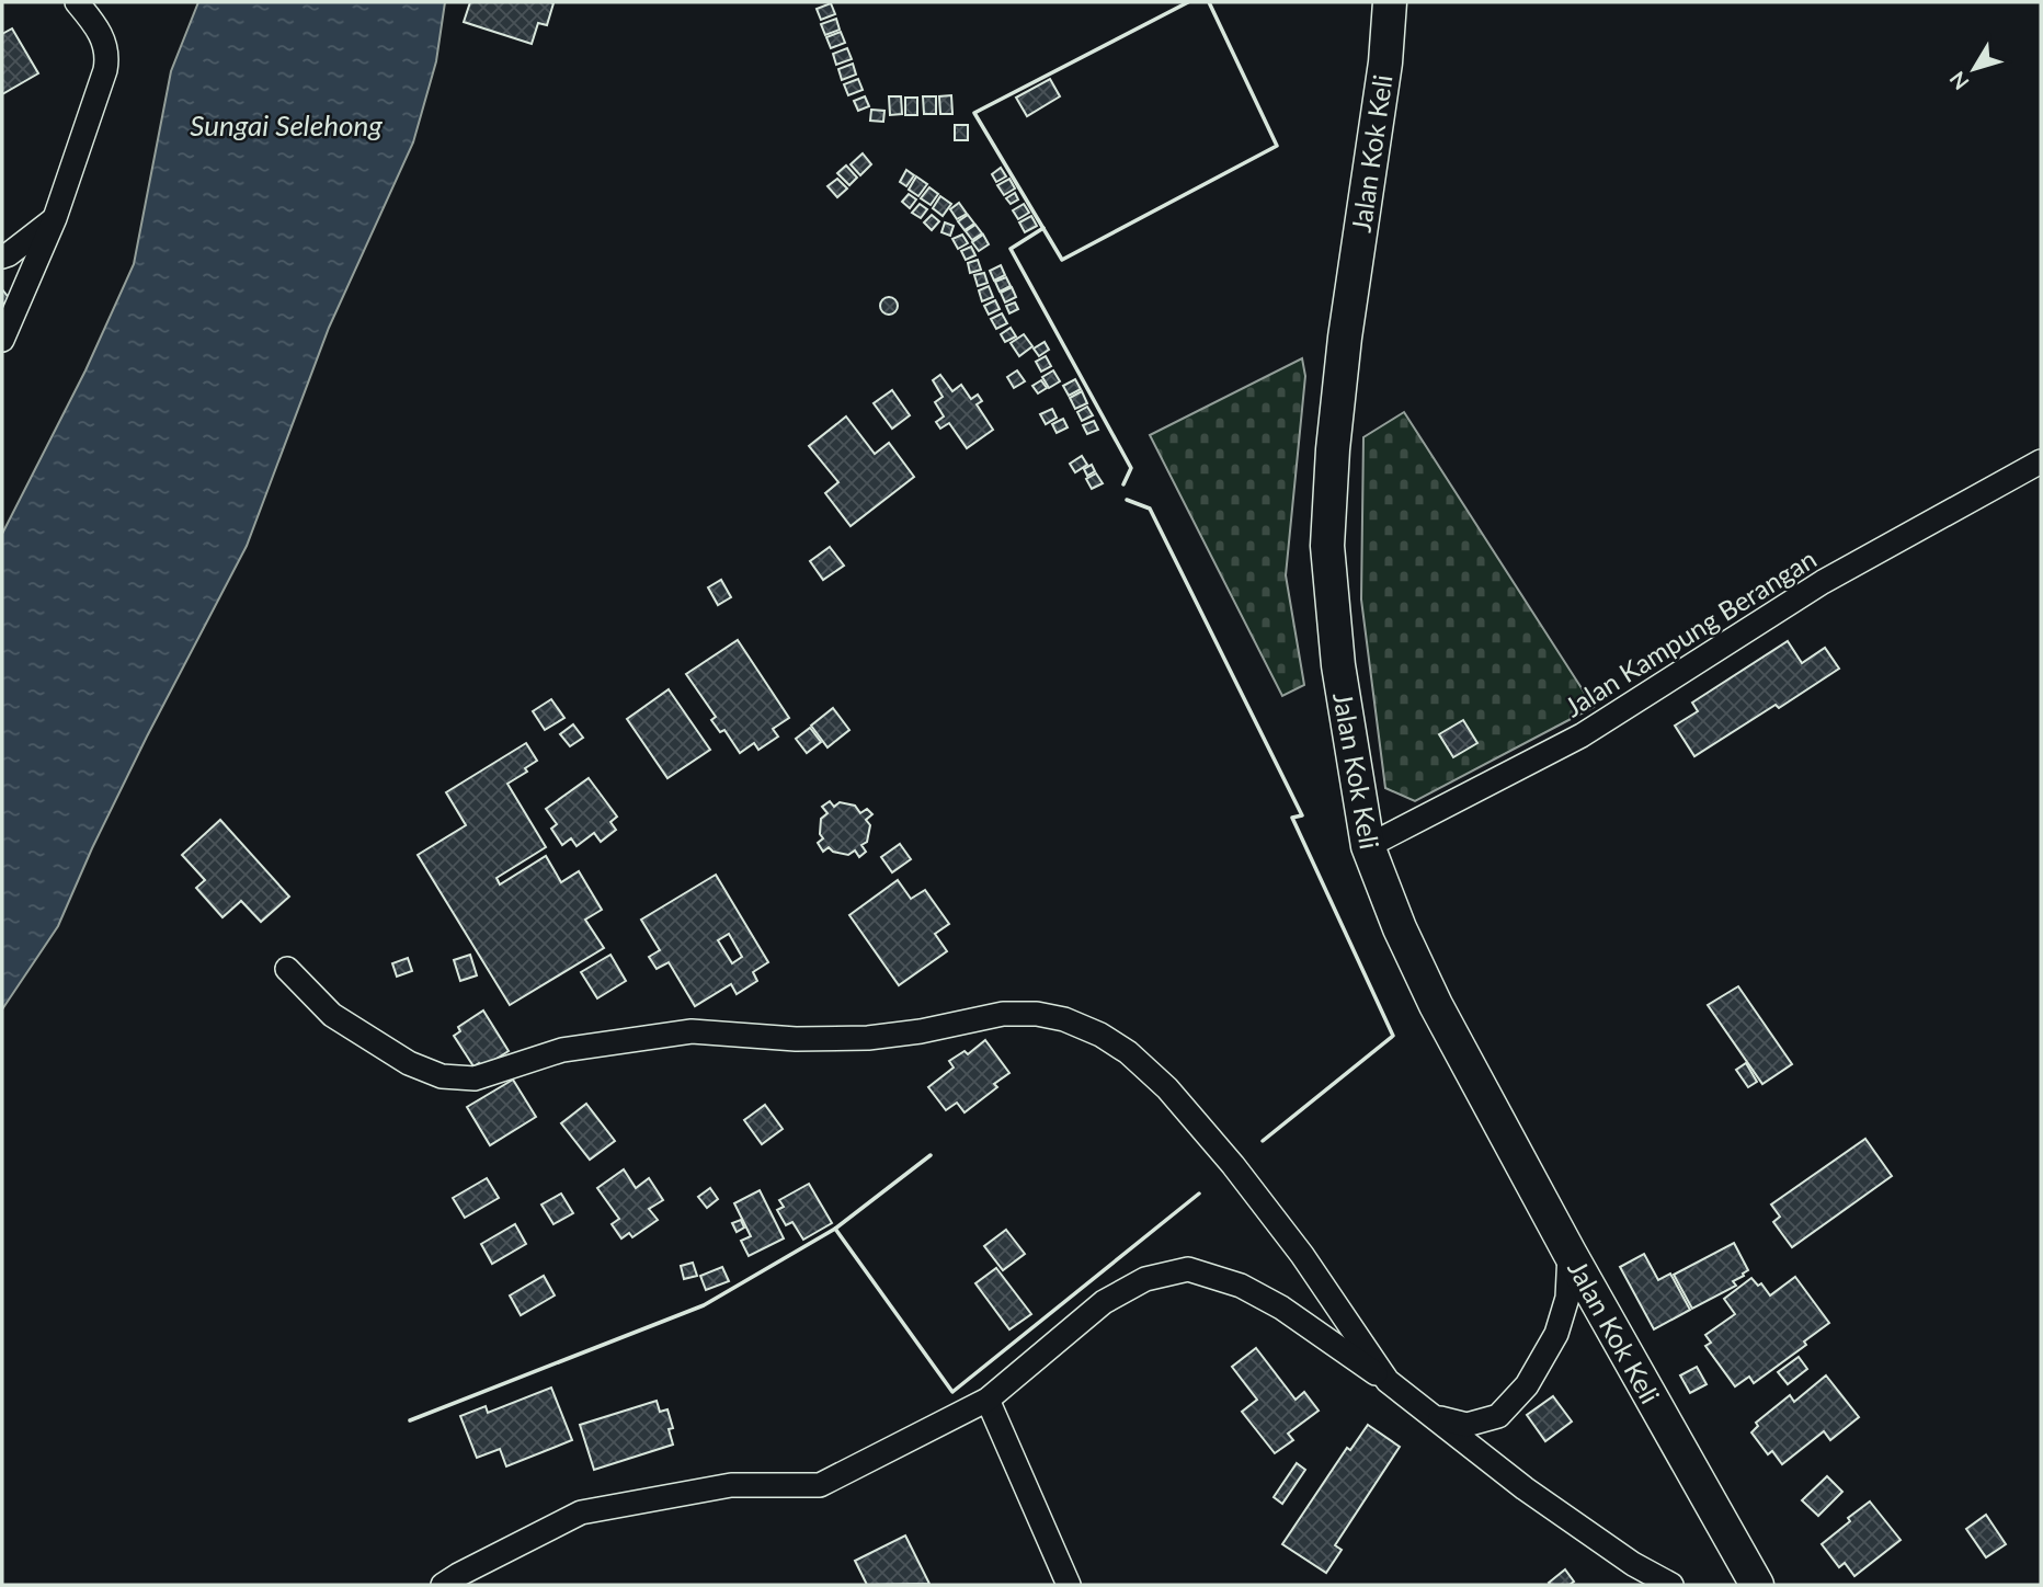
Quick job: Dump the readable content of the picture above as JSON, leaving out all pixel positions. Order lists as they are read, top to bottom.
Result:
{
  "streets": {
    "street": ["Jalan Kok Keli", "Jalan Kampung Berangan"]
  },
  "crossings": [
    ["Jalan Kok Keli", "Jalan Kampung Berangan"]
  ],
  "water": ["Sungai Selehong"],
  "north": "bottom left"
}
